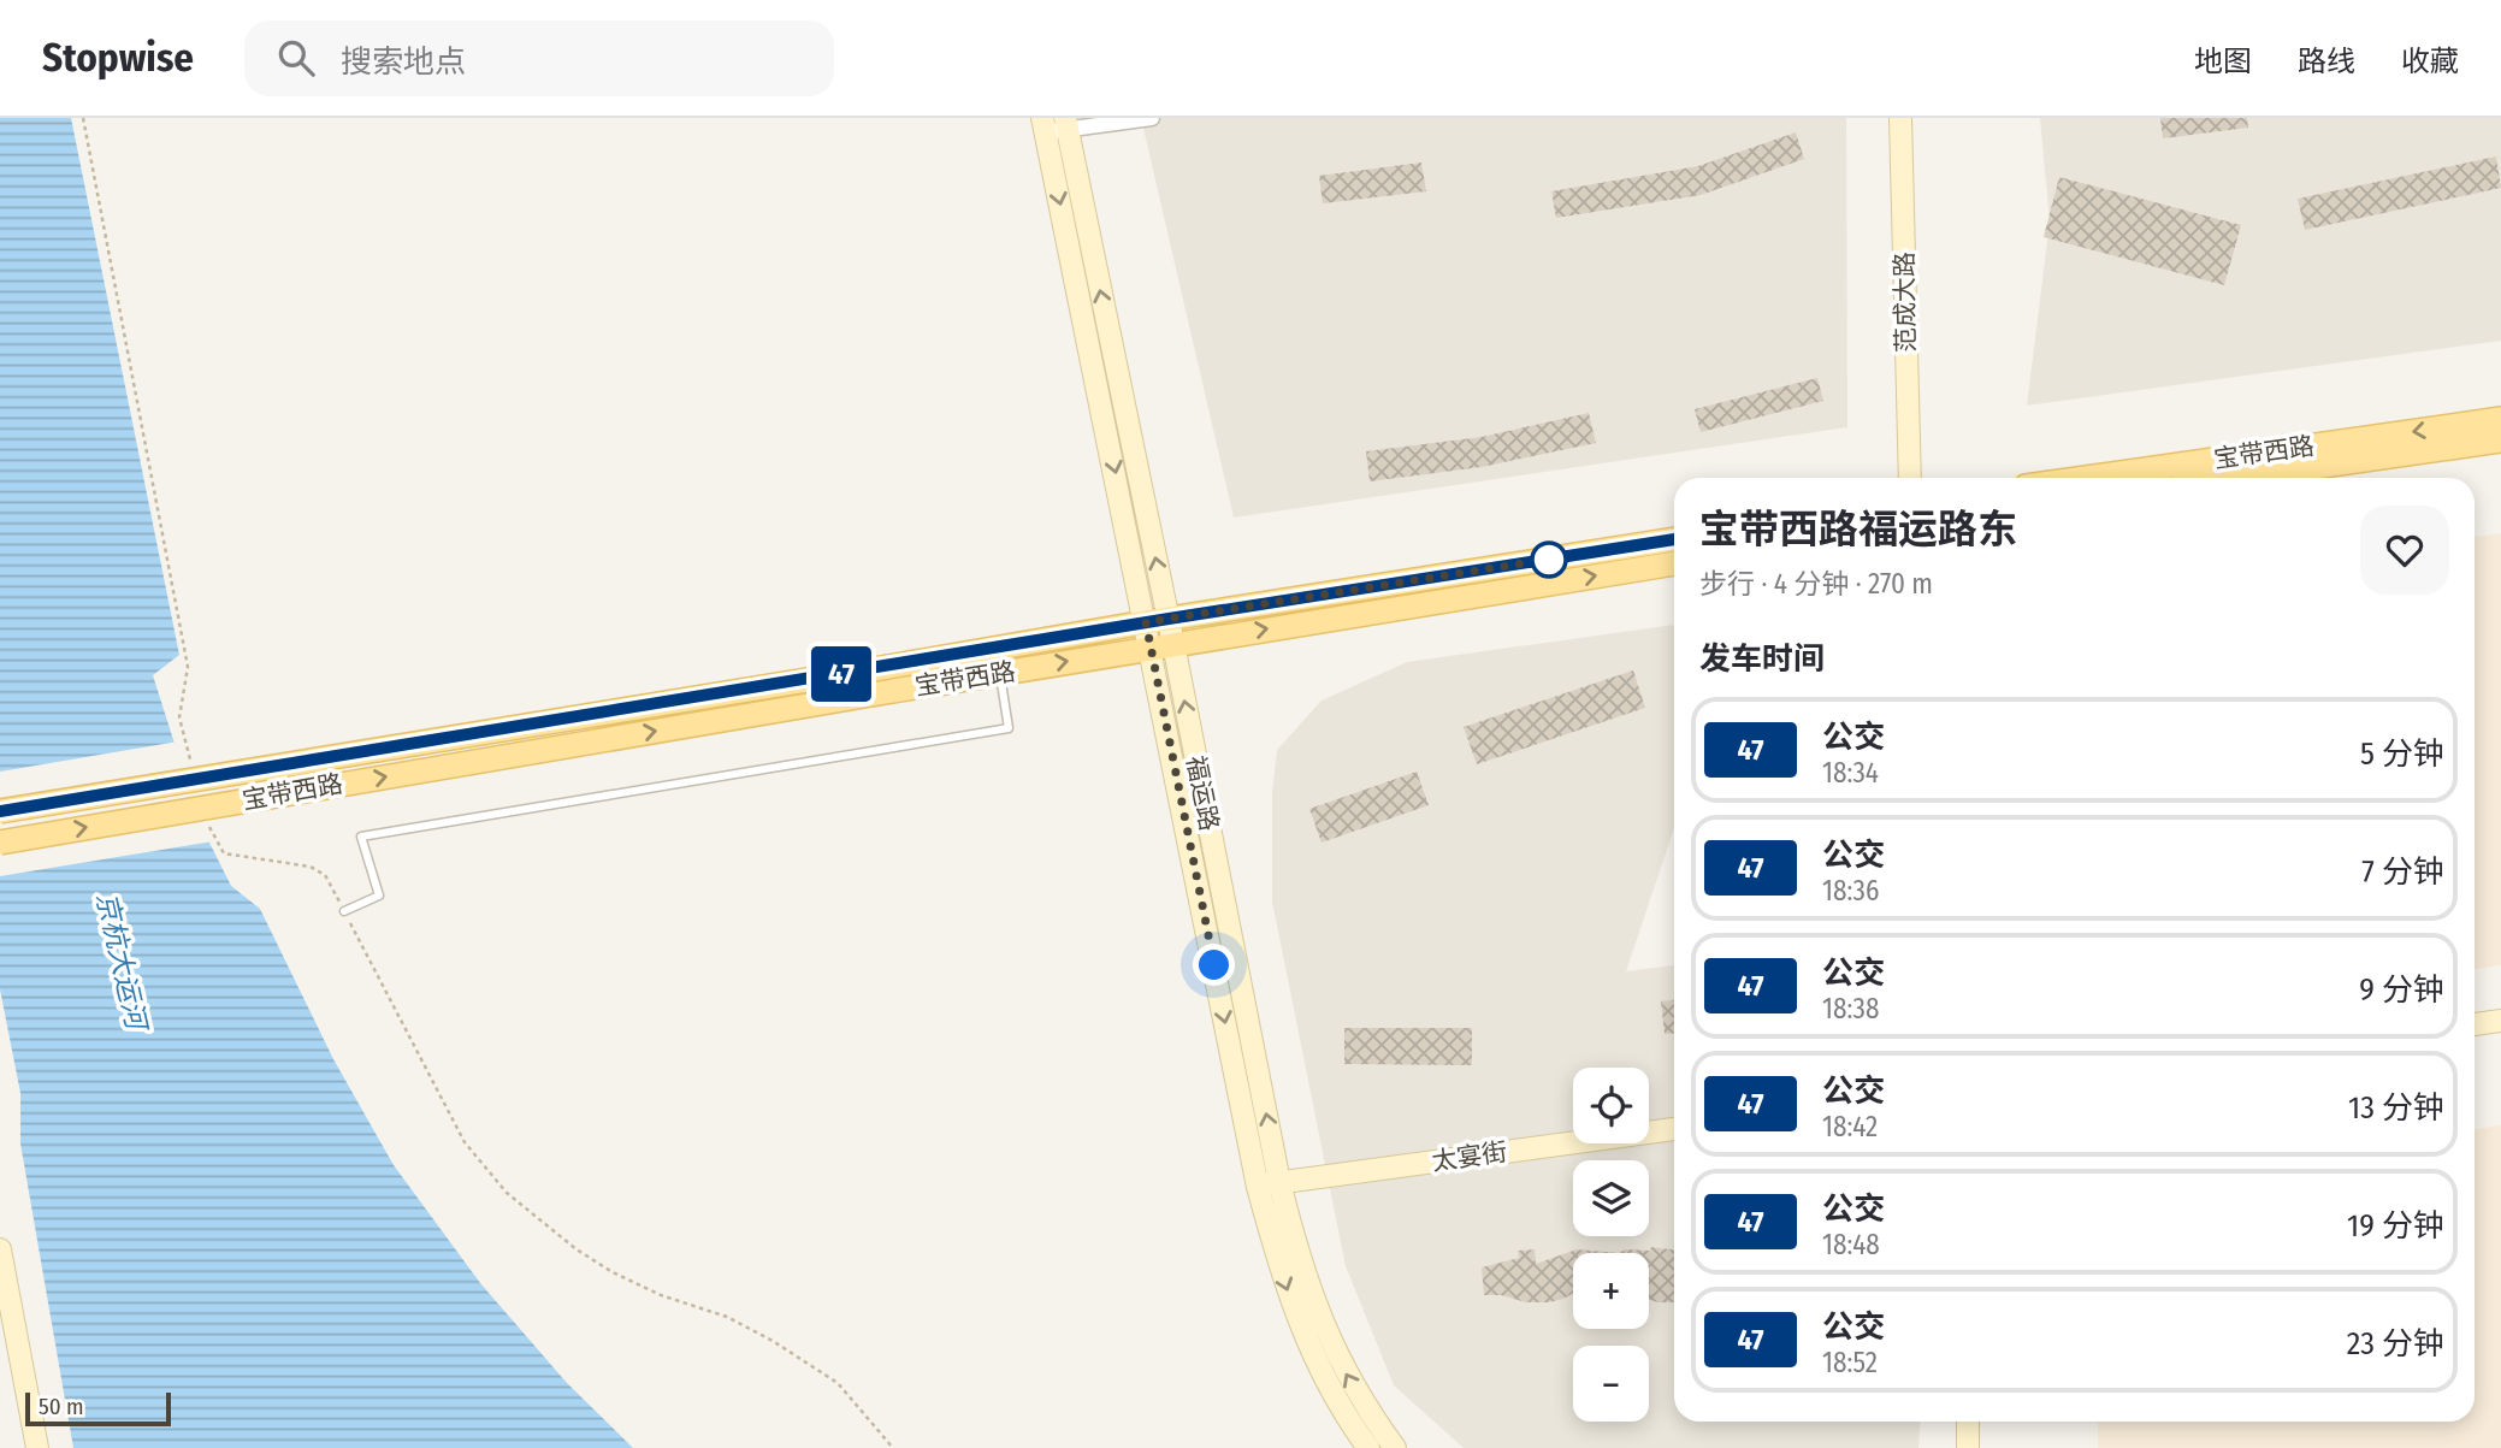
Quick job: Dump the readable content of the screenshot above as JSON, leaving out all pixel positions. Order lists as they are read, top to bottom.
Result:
{
  "streets": {
    "main road": [
      "范成大路",
      "宝带西路",
      "福运路",
      "太宴街"
    ]
  },
  "crossings": [
    ["宝带西路", "福运路"],
    ["福运路", "太宴街"]
  ],
  "water": ["京杭大运河"],
  "lines": ["bus line 47"],
  "scale_bar": "50 m",
  "page": {
    "header": "Stopwise",
    "search": "搜索地点",
    "nav": ["地图", "路线", "收藏"],
    "on_map": "47",
    "heading": [
      ["宝带西路福运路东", "步行 · 4 分钟 · 270 m"],
      "发车时间"
    ],
    "list": [
      {
        "mark": "47",
        "name": "公交",
        "note": "18:34",
        "value": "5 分钟"
      },
      {
        "mark": "47",
        "name": "公交",
        "note": "18:36",
        "value": "7 分钟"
      },
      {
        "mark": "47",
        "name": "公交",
        "note": "18:38",
        "value": "9 分钟"
      },
      {
        "mark": "47",
        "name": "公交",
        "note": "18:42",
        "value": "13 分钟"
      },
      {
        "mark": "47",
        "name": "公交",
        "note": "18:48",
        "value": "19 分钟"
      },
      {
        "mark": "47",
        "name": "公交",
        "note": "18:52",
        "value": "23 分钟"
      }
    ],
    "map_buttons": ["+", "−"],
    "scale": "50 m"
  }
}
